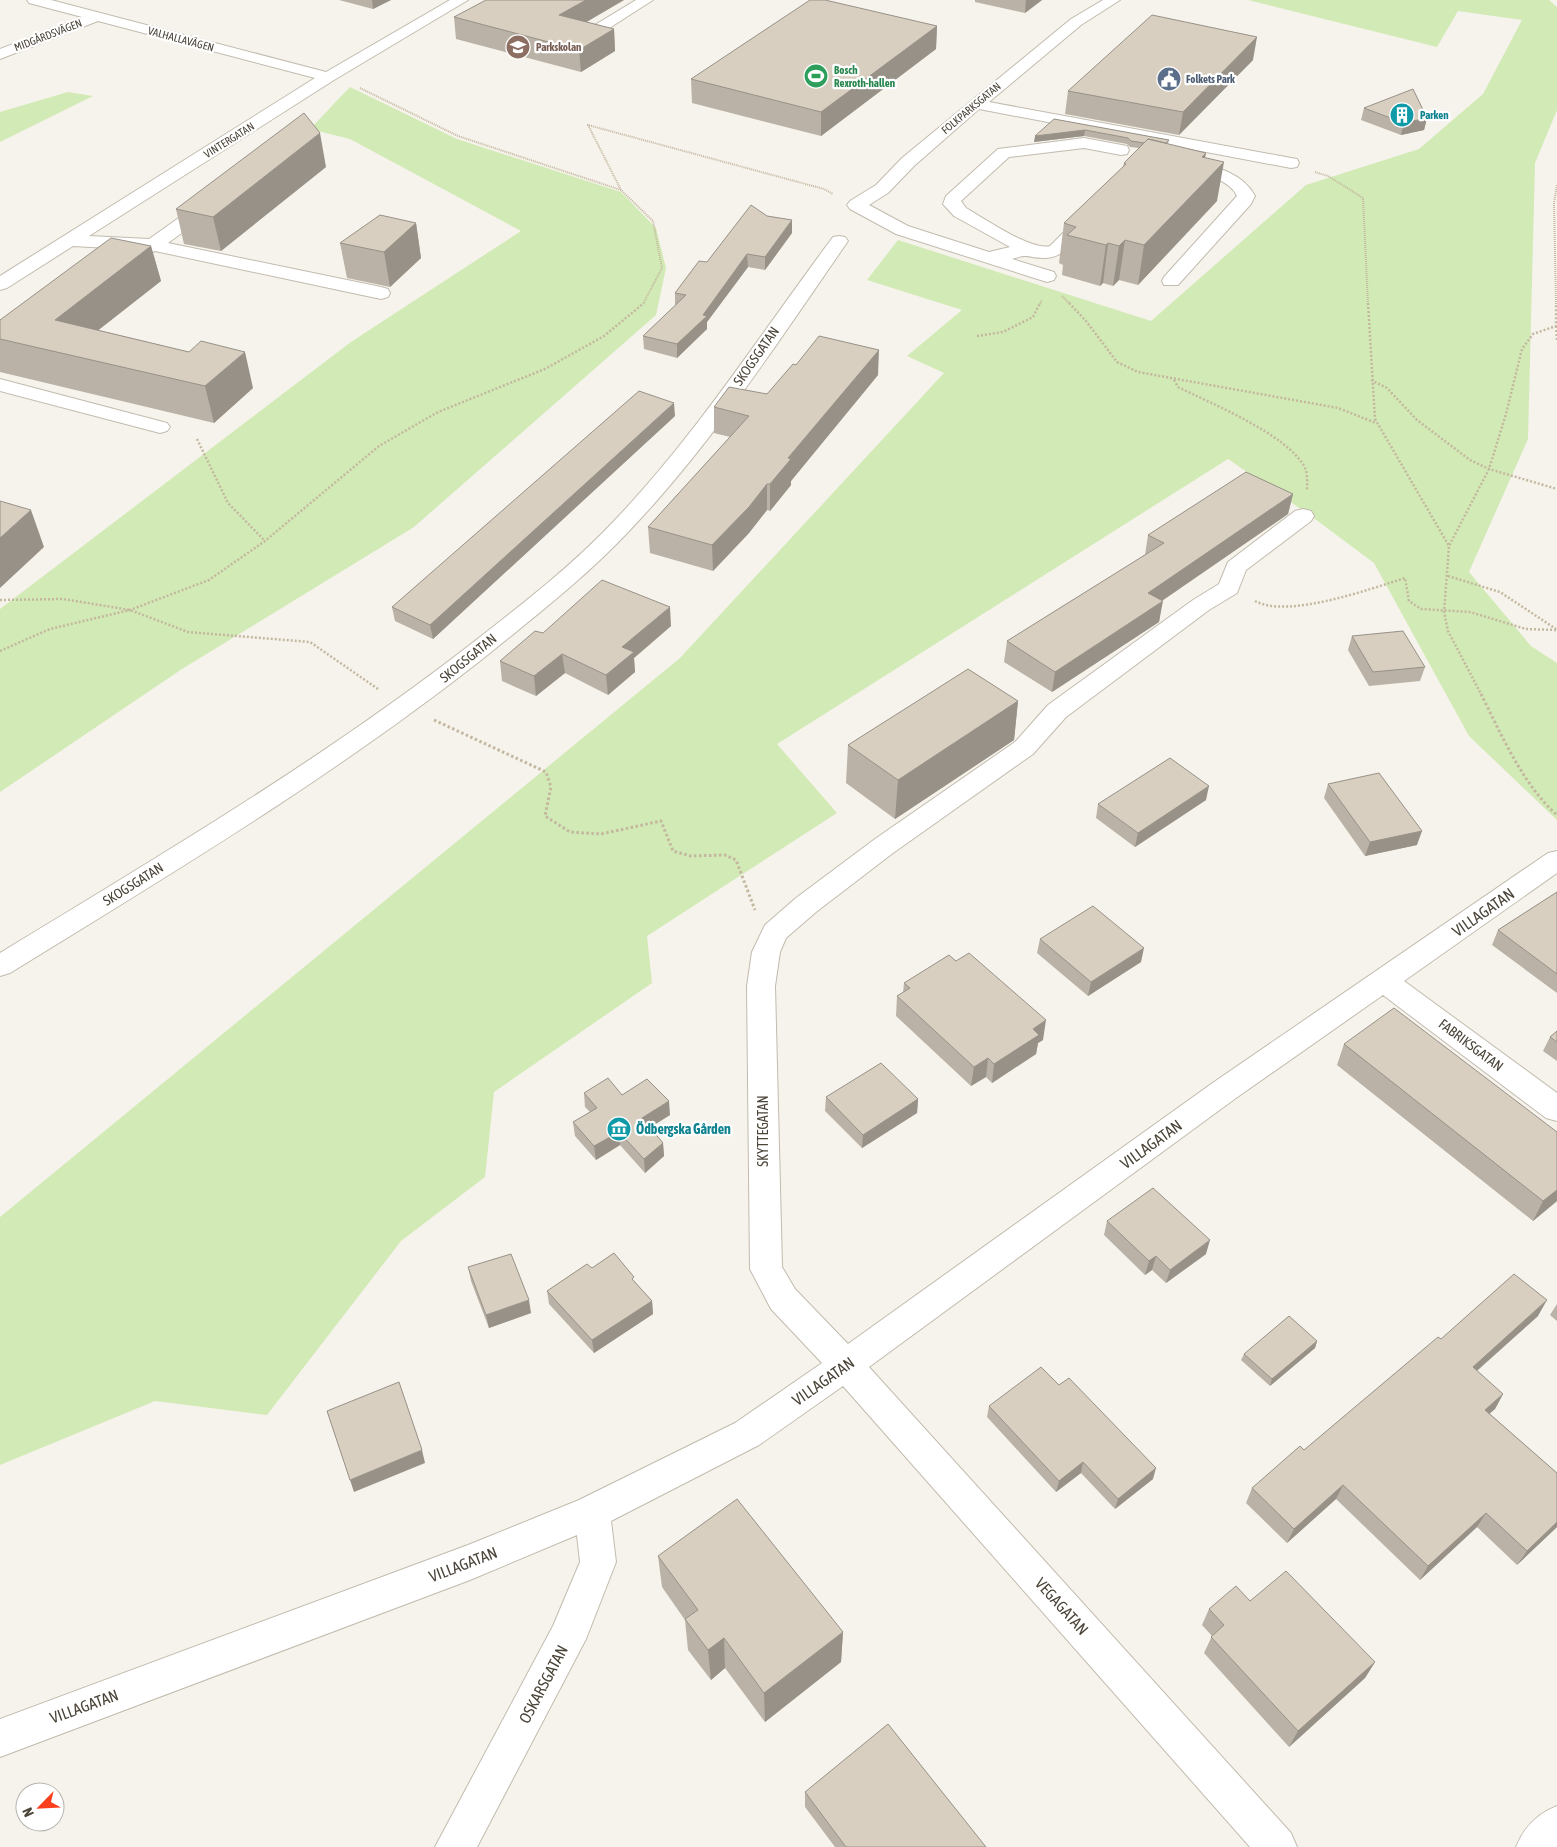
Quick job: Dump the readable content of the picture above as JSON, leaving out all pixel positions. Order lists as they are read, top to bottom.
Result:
{
  "streets": {
    "street": [
      "MIDGÅRDSVÄGEN",
      "VALHALLAVÄGEN",
      "FOLKPARKSGATAN",
      "VINTERGATAN",
      "SKOGSGATAN",
      "VILLAGATAN",
      "FABRIKSGATAN",
      "SKYTTEGATAN",
      "VEGAGATAN",
      "OSKARSGATAN"
    ]
  },
  "crossings": [
    ["MIDGÅRDSVÄGEN", "VALHALLAVÄGEN"],
    ["VALHALLAVÄGEN", "VINTERGATAN"],
    ["VILLAGATAN", "FABRIKSGATAN"],
    ["VILLAGATAN", "SKYTTEGATAN"],
    ["VILLAGATAN", "VEGAGATAN"],
    ["VILLAGATAN", "OSKARSGATAN"],
    ["SKYTTEGATAN", "VEGAGATAN"]
  ],
  "places": {
    "school or university": ["Parkskolan"],
    "sports": ["Bosch Rexroth-hallen"],
    "public building": ["Folkets Park"],
    "building": ["Parken"],
    "museum": ["Ödbergska Gården"]
  },
  "north": "bottom left"
}
